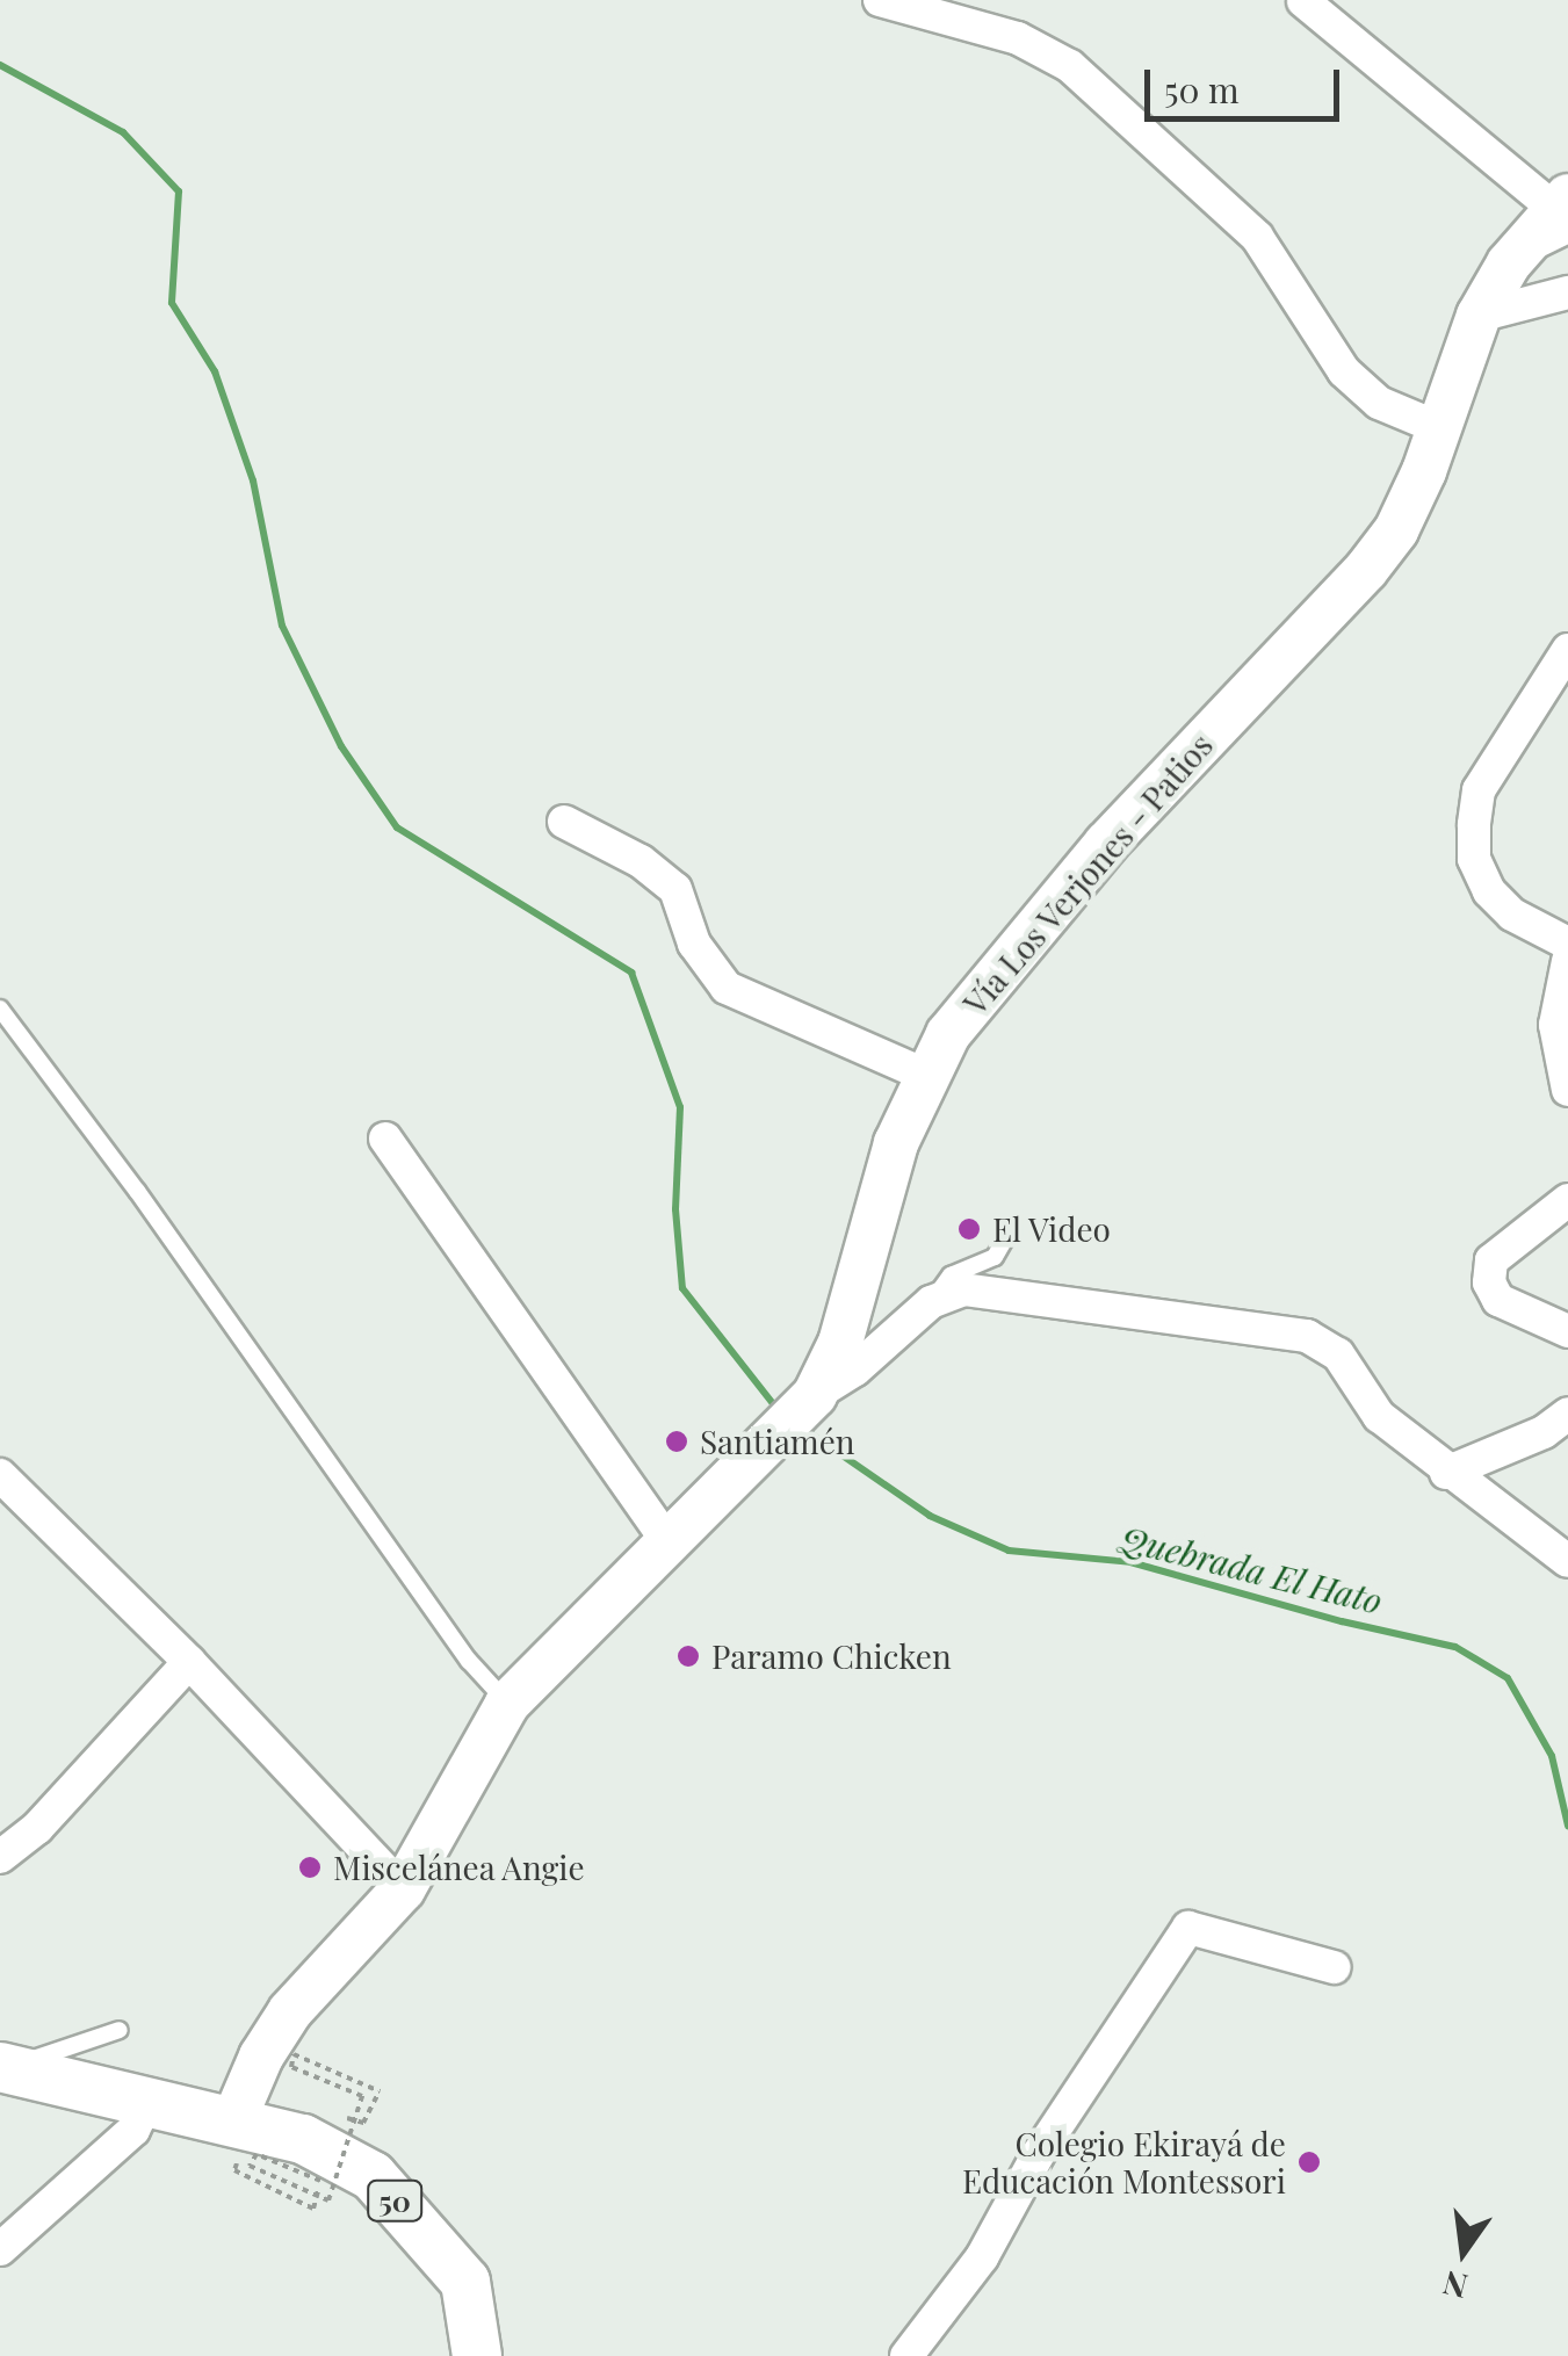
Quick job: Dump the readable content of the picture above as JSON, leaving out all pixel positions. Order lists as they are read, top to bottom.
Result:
{
  "streets": {
    "main road": ["50"],
    "street": ["Vía Los Verjones - Patios"]
  },
  "crossings": [
    ["Vía Los Verjones - Patios", "50"]
  ],
  "water": ["Quebrada El Hato"],
  "places": [
    "El Video",
    "Santiamén",
    "Paramo Chicken",
    "Miscelánea Angie",
    "Colegio Ekirayá de Educación Montessori"
  ],
  "scale_bar": "50 m",
  "north": "bottom"
}
